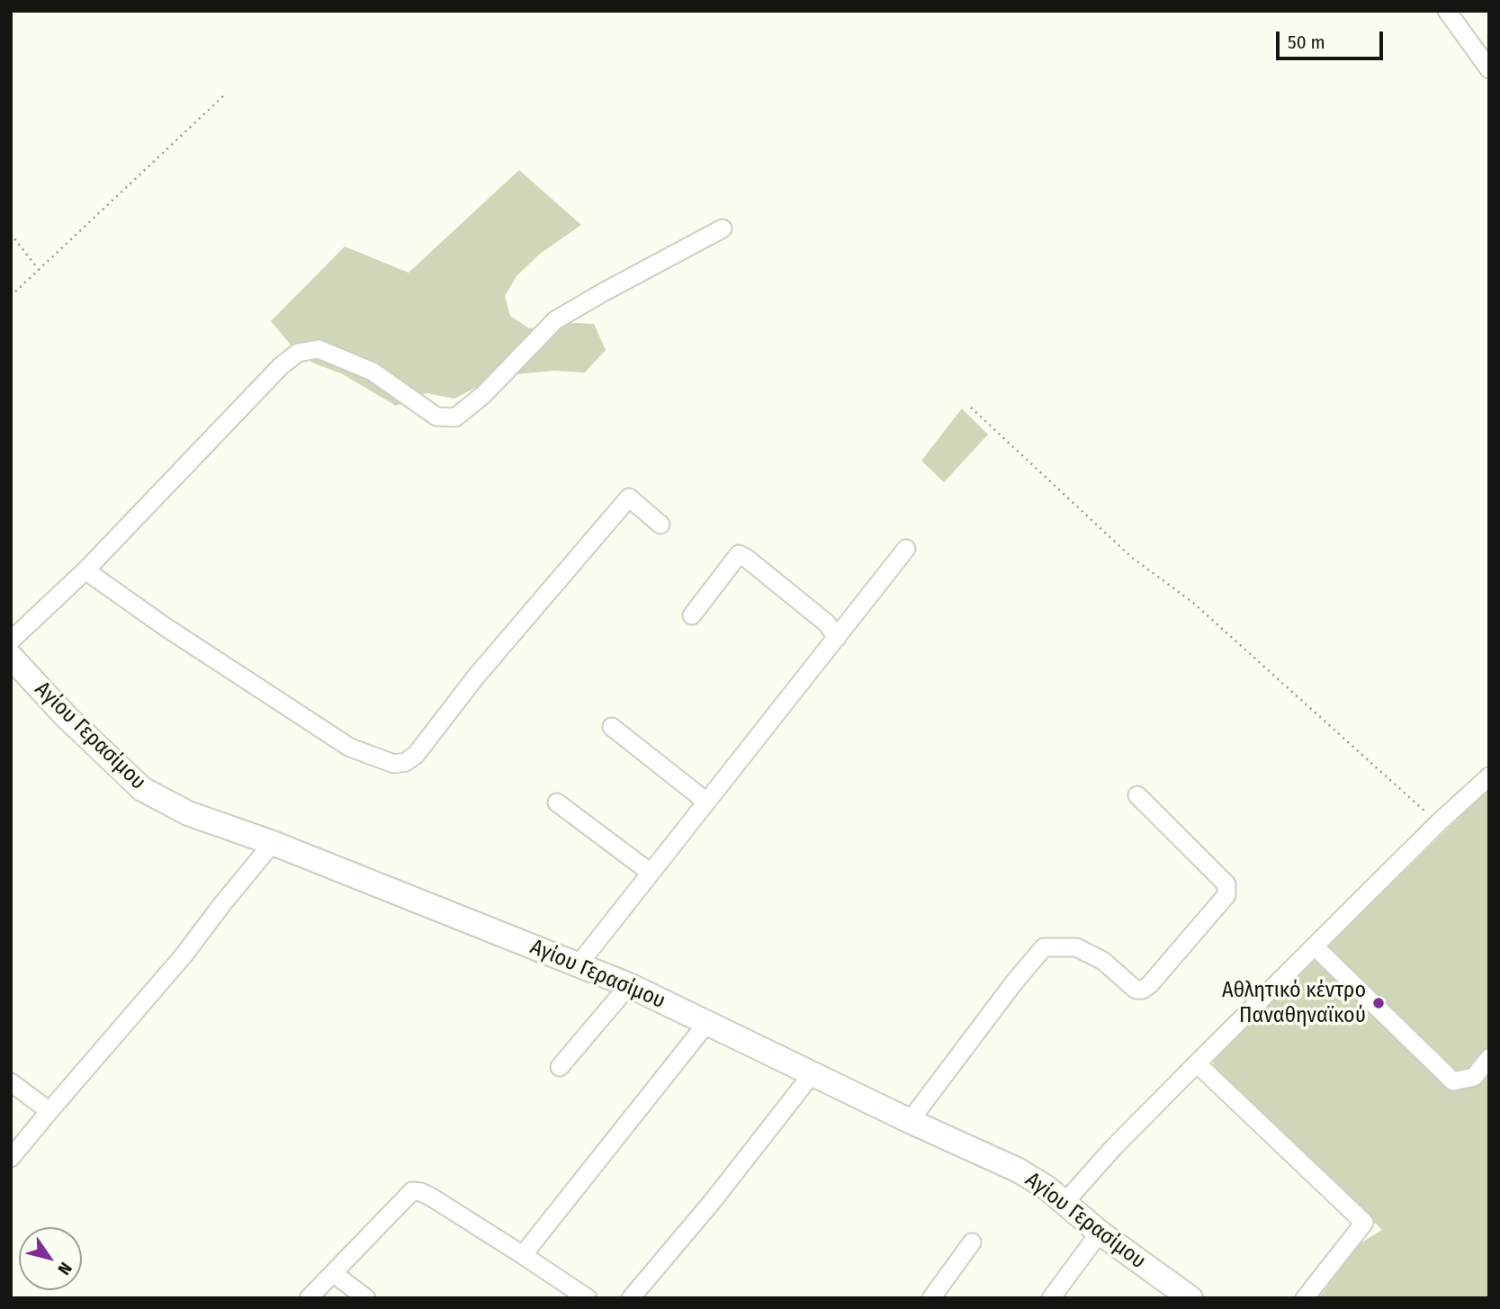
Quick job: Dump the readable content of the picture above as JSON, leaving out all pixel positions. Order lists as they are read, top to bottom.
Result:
{
  "streets": {
    "street": ["Αγίου Γερασίμου"]
  },
  "places": ["Αθλητικό κέντρο Παναθηναϊκού"],
  "scale_bar": "50 m",
  "north": "bottom right"
}
